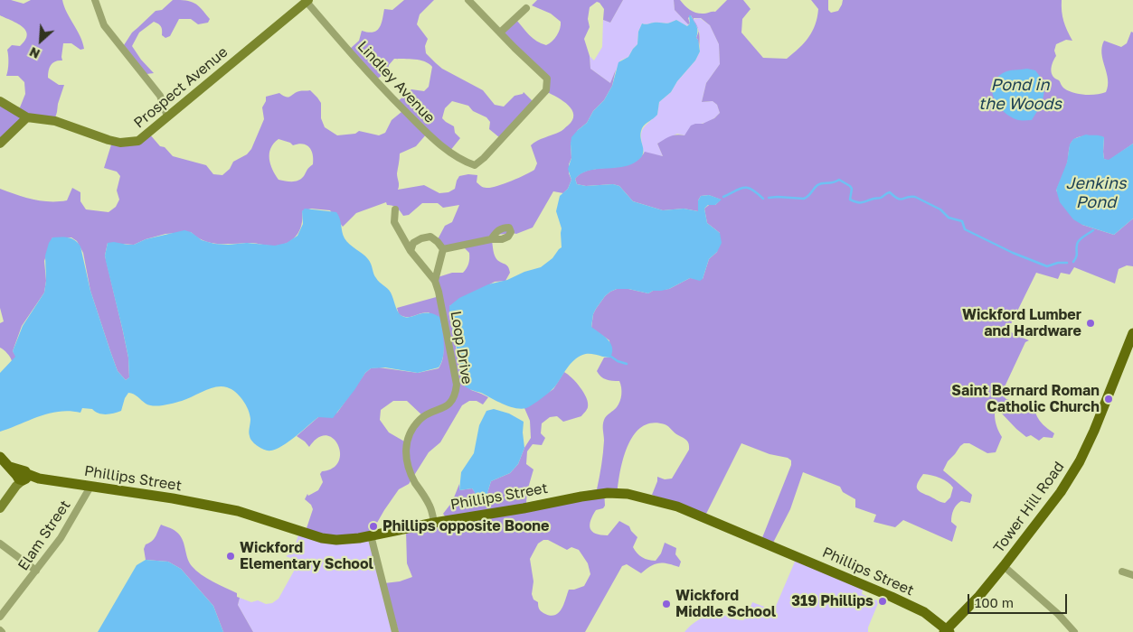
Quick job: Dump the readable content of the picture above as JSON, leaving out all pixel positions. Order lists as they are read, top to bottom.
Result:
{
  "streets": {
    "main road": ["Phillips Street", "Tower Hill Road"],
    "street": [
      "Lindley Avenue",
      "Prospect Avenue",
      "Loop Drive",
      "Elam Street"
    ]
  },
  "crossings": [
    ["Lindley Avenue", "Prospect Avenue"],
    ["Loop Drive", "Phillips Street"],
    ["Phillips Street", "Tower Hill Road"],
    ["Phillips Street", "Elam Street"]
  ],
  "water": ["Pond in the Woods", "Jenkins Pond"],
  "places": [
    "Wickford Lumber and Hardware",
    "Saint Bernard Roman Catholic Church",
    "Phillips opposite Boone",
    "Wickford Elementary School",
    "319 Phillips",
    "Wickford Middle School"
  ],
  "scale_bar": "100 m",
  "north": "bottom left"
}
